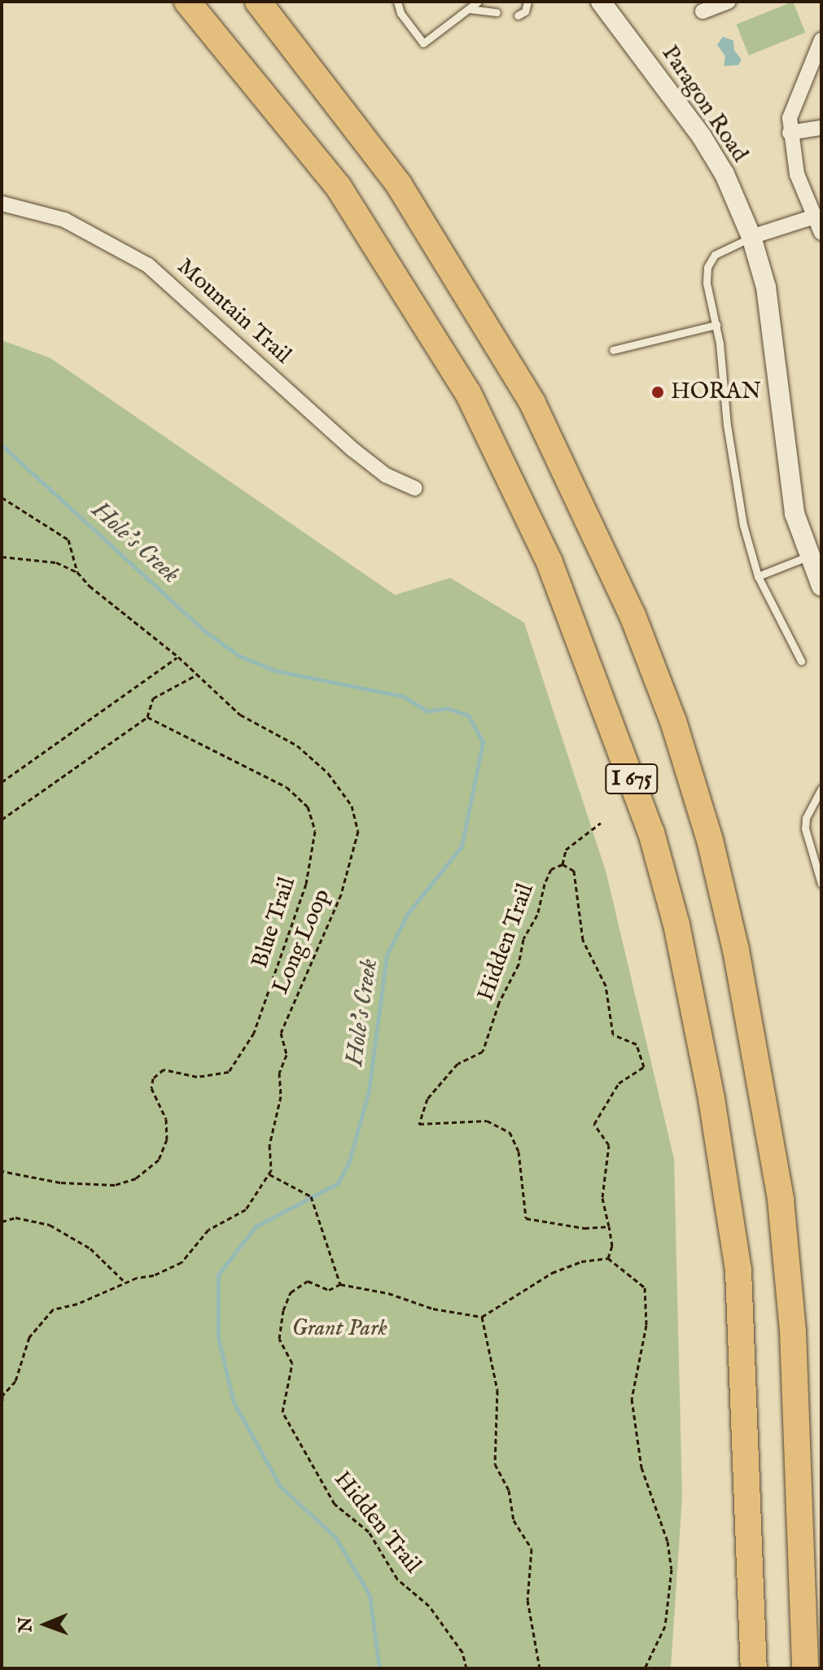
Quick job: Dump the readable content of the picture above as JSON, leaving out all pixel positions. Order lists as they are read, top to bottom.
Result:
{
  "streets": {
    "highway": ["I 675"],
    "street": ["Paragon Road", "Mountain Trail"],
    "path": ["Blue Trail", "Long Loop", "Hidden Trail"]
  },
  "water": ["Hole's Creek"],
  "parks": ["Grant Park"],
  "places": ["HORAN"],
  "north": "left"
}
